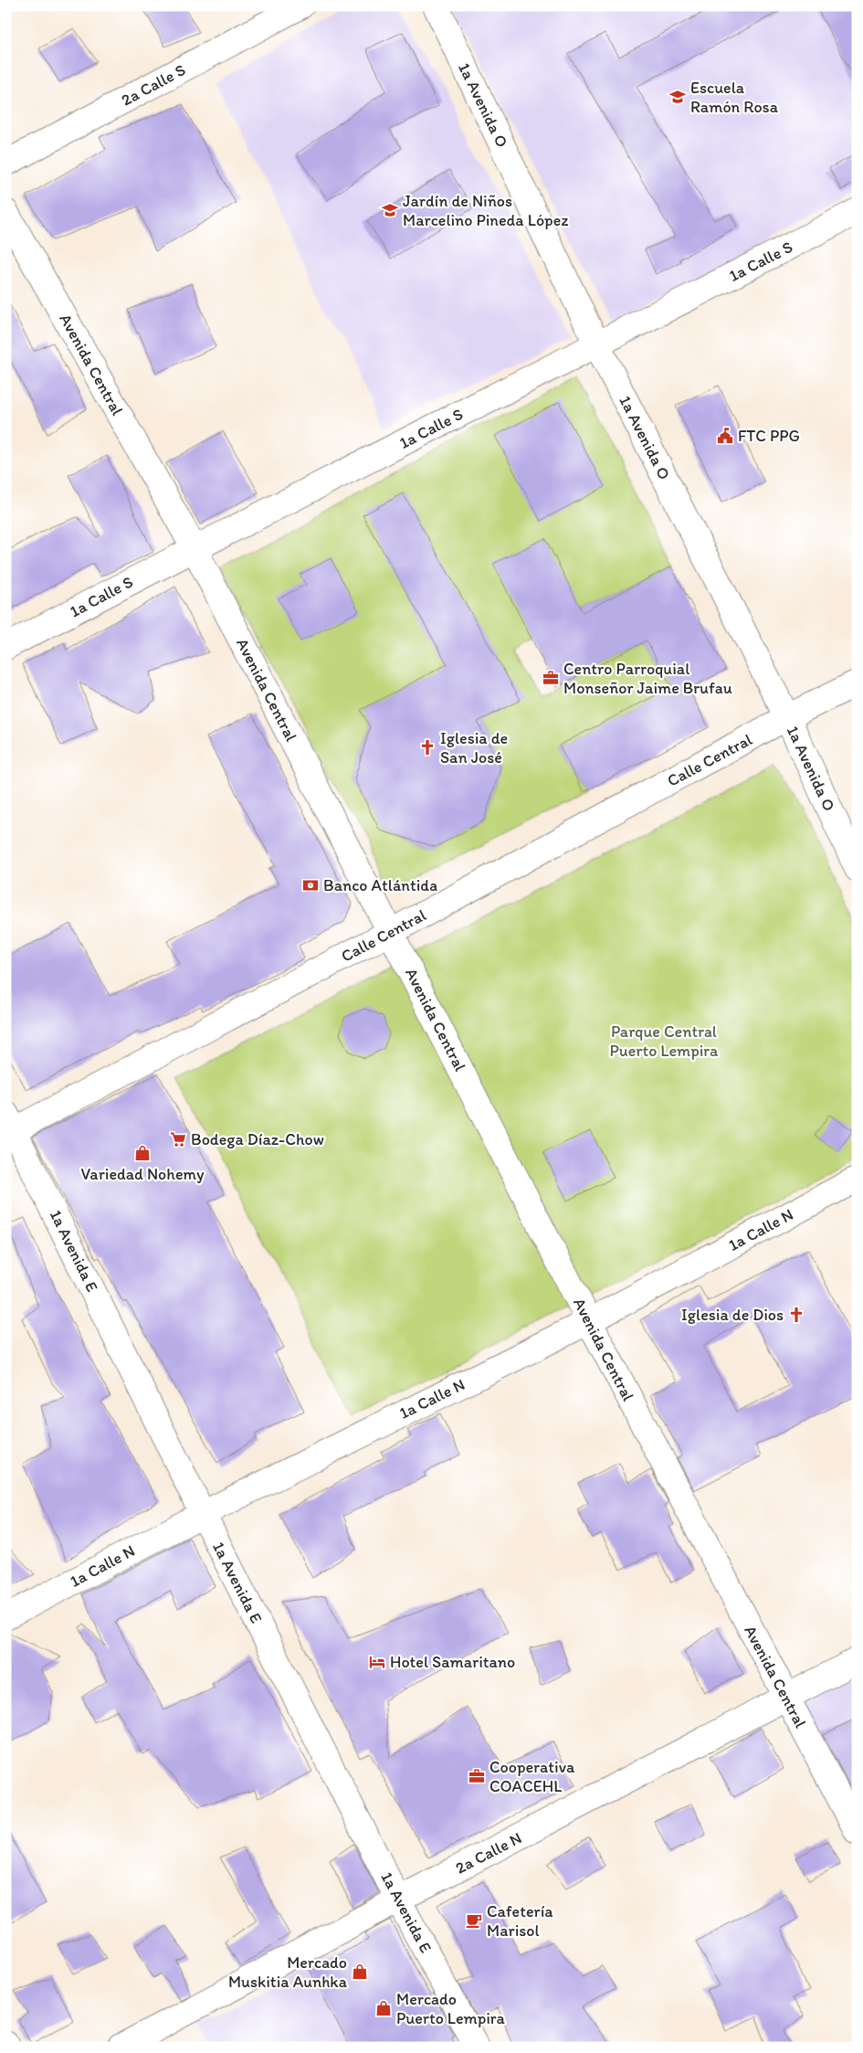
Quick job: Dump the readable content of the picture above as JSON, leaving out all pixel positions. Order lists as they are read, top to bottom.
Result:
{
  "streets": {
    "street": [
      "2a Calle S",
      "1a Avenida O",
      "1a Calle S",
      "Avenida Central",
      "Calle Central",
      "1a Calle N",
      "1a Avenida E",
      "2a Calle N"
    ]
  },
  "crossings": [
    ["1a Avenida O", "1a Calle S"],
    ["1a Avenida O", "Calle Central"],
    ["1a Calle S", "Avenida Central"],
    ["Avenida Central", "Calle Central"],
    ["Avenida Central", "1a Calle N"],
    ["Avenida Central", "2a Calle N"],
    ["Calle Central", "1a Avenida E"],
    ["1a Calle N", "1a Avenida E"],
    ["1a Avenida E", "2a Calle N"]
  ],
  "parks": ["Parque Central Puerto Lempira"],
  "places": {
    "school or university": ["Escuela Ramón Rosa", "Jardín de Niños Marcelino Pineda López"],
    "public building": ["FTC PPG"],
    "office": ["Centro Parroquial Monseñor Jaime Brufau", "Cooperativa COACEHL"],
    "church": ["Iglesia de San José", "Iglesia de Dios"],
    "bank": ["Banco Atlántida"],
    "supermarket": ["Bodega Díaz-Chow"],
    "shop": ["Variedad Nohemy", "Mercado Muskitia Aunhka", "Mercado Puerto Lempira"],
    "hotel": ["Hotel Samaritano"],
    "cafe": ["Cafetería Marisol"]
  }
}
